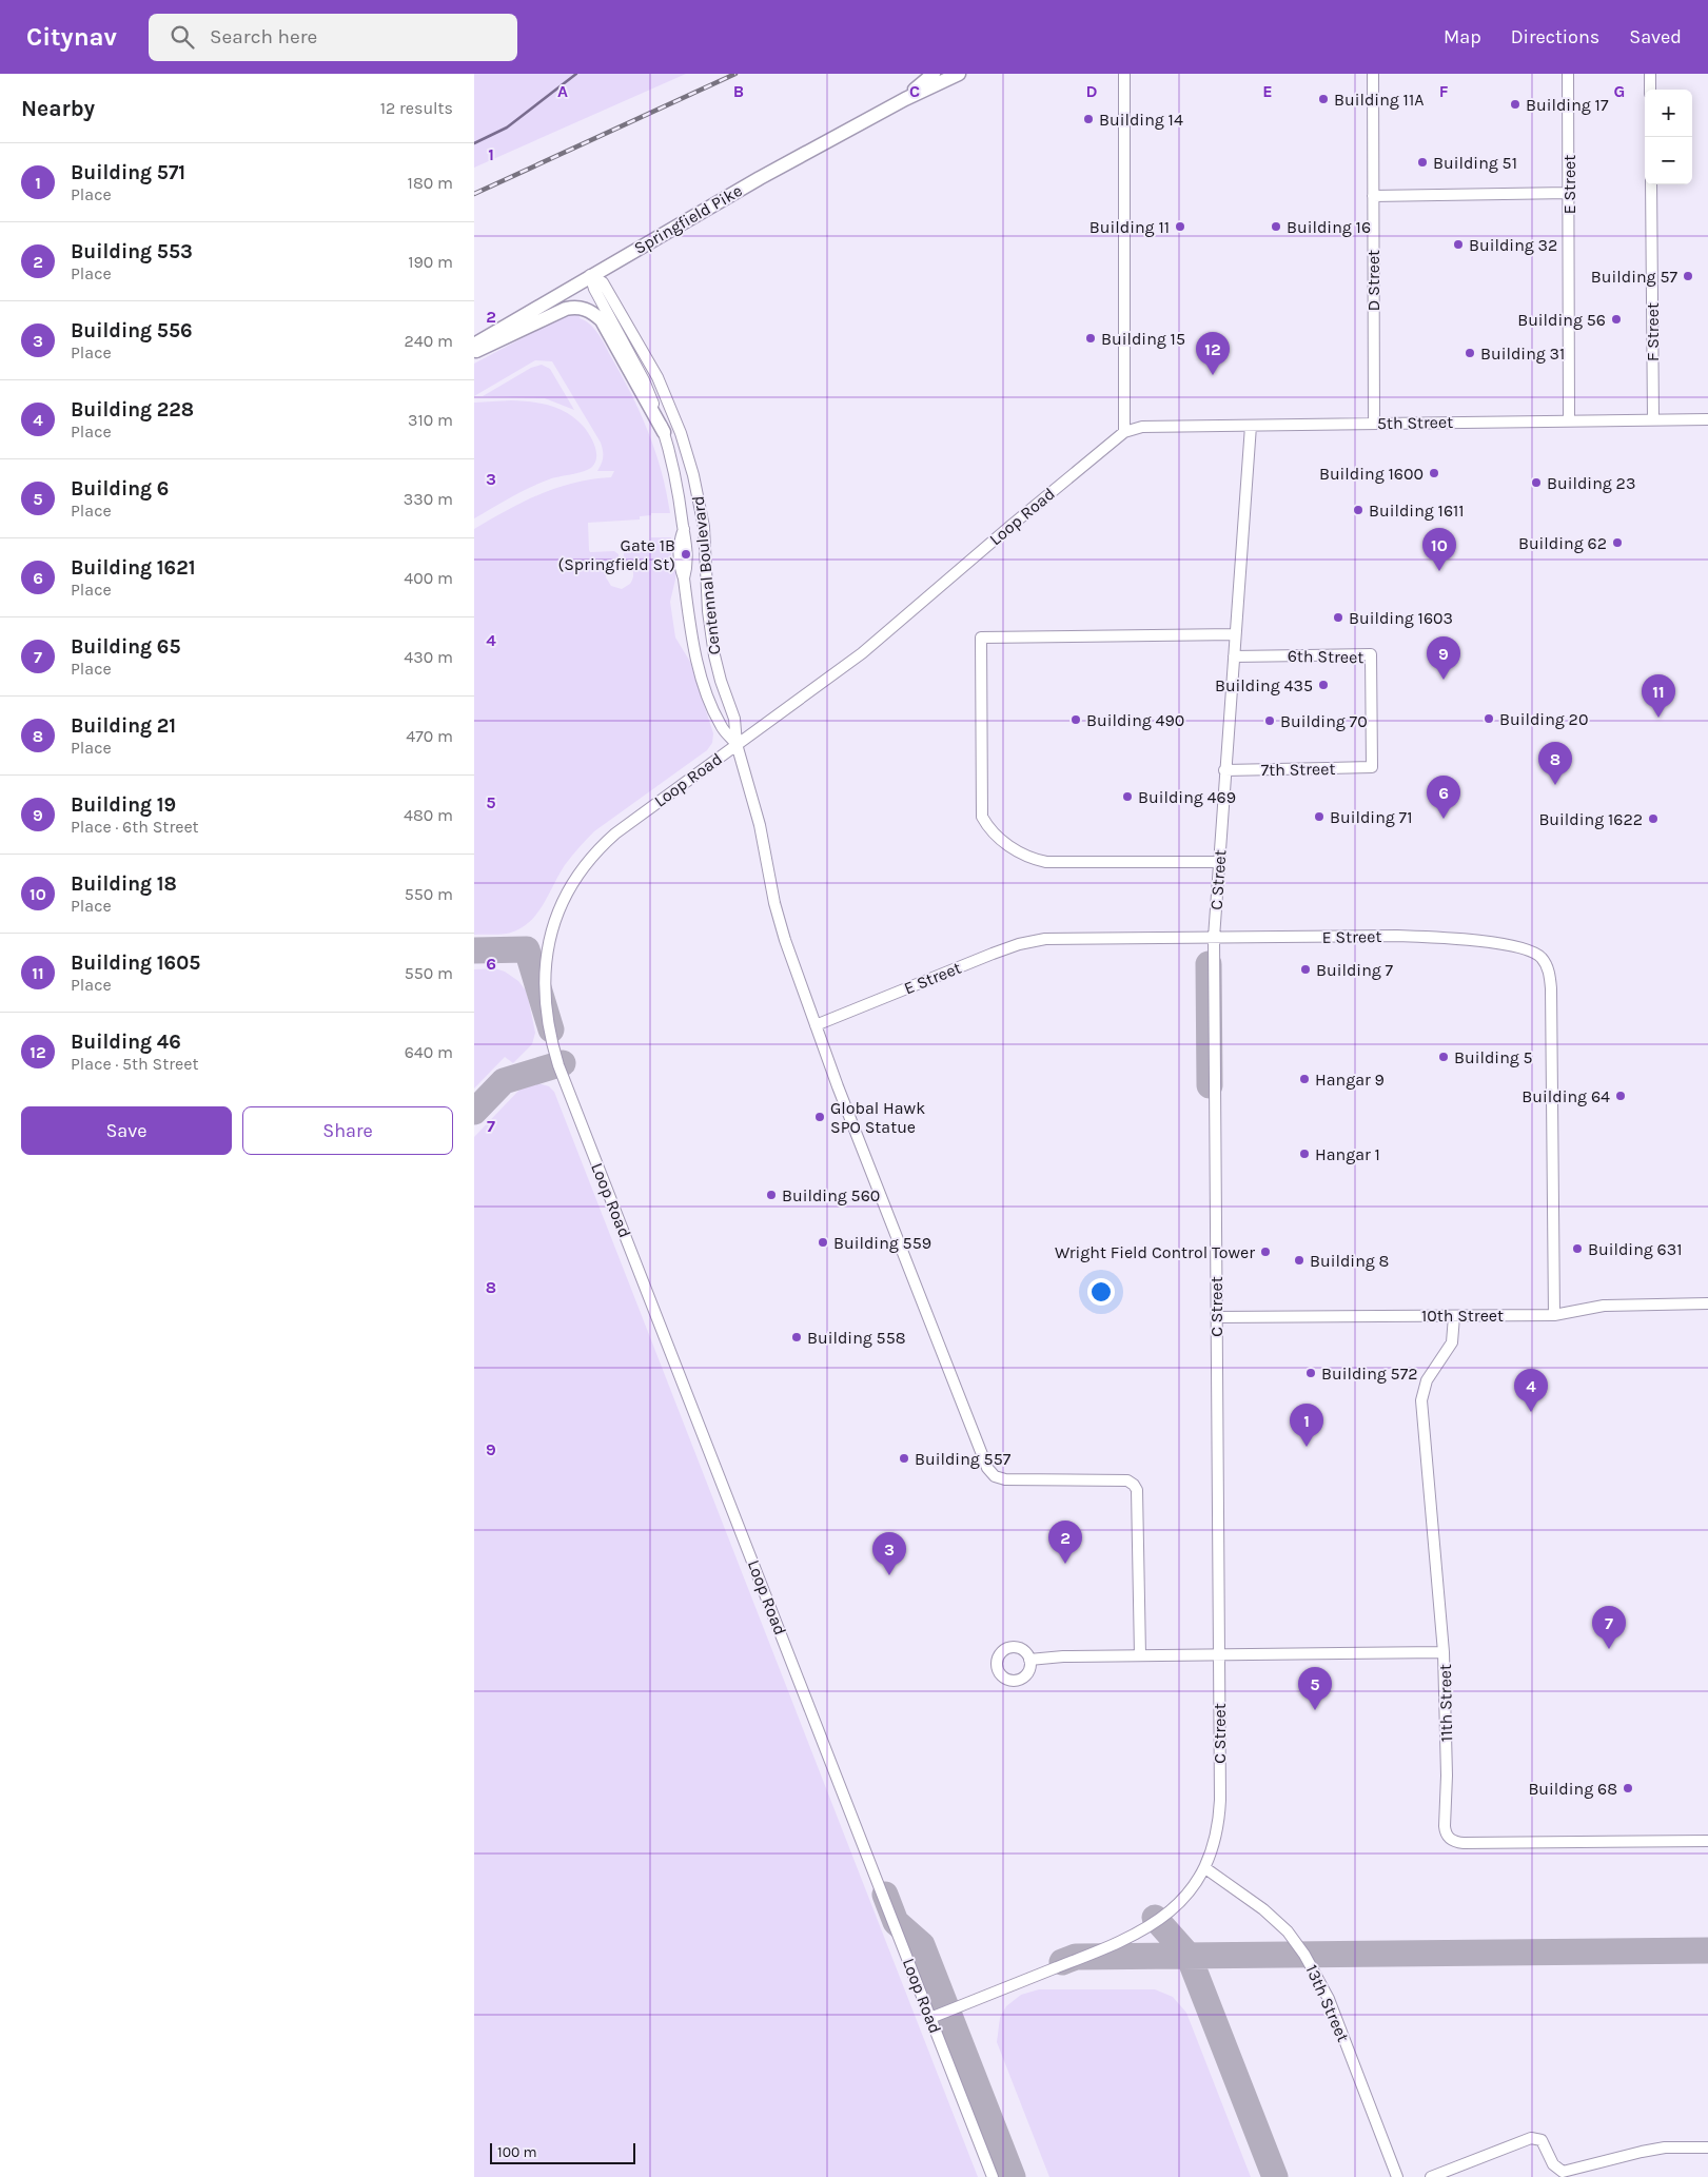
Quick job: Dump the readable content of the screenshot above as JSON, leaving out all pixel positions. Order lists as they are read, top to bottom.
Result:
{
  "streets": {
    "main road": ["Springfield Pike"],
    "street": [
      "E Street",
      "D Street",
      "F Street",
      "5th Street",
      "Loop Road",
      "Centennal Boulevard",
      "6th Street",
      "7th Street",
      "C Street",
      "10th Street",
      "11th Street",
      "13th Street"
    ]
  },
  "crossings": [
    ["E Street", "5th Street"],
    ["E Street", "C Street"],
    ["E Street", "10th Street"],
    ["Springfield Pike", "Centennal Boulevard"],
    ["D Street", "5th Street"],
    ["F Street", "5th Street"],
    ["5th Street", "Loop Road"],
    ["5th Street", "C Street"],
    ["Loop Road", "Centennal Boulevard"],
    ["Loop Road", "C Street"],
    ["6th Street", "7th Street"],
    ["6th Street", "C Street"],
    ["7th Street", "C Street"],
    ["C Street", "10th Street"],
    ["C Street", "13th Street"],
    ["10th Street", "11th Street"]
  ],
  "places": [
    "Building 11A",
    "Building 17",
    "Building 14",
    "Building 51",
    "Building 11",
    "Building 16",
    "Building 32",
    "Building 57",
    "Building 56",
    "Building 15",
    "Building 31",
    "Building 1600",
    "Building 23",
    "Building 1611",
    "Building 62",
    "Gate 1B (Springfield St)",
    "Building 1603",
    "Building 435",
    "Building 20",
    "Building 490",
    "Building 70",
    "Building 469",
    "Building 71",
    "Building 1622",
    "Building 7",
    "Building 5",
    "Hangar 9",
    "Building 64",
    "Global Hawk SPO Statue",
    "Hangar 1",
    "Building 560",
    "Building 559",
    "Building 631",
    "Wright Field Control Tower",
    "Building 8",
    "Building 558",
    "Building 572",
    "Building 557",
    "Building 68"
  ],
  "scale_bar": "100 m",
  "page": {
    "header": "Citynav",
    "search": "Search here",
    "nav": ["Map", "Directions", "Saved"],
    "heading": ["Nearby", "12 results"],
    "map_buttons": ["+", "−"],
    "list": [
      {
        "mark": "1",
        "name": "Building 571",
        "note": "Place",
        "value": "180 m"
      },
      {
        "mark": "2",
        "name": "Building 553",
        "note": "Place",
        "value": "190 m"
      },
      {
        "mark": "3",
        "name": "Building 556",
        "note": "Place",
        "value": "240 m"
      },
      {
        "mark": "4",
        "name": "Building 228",
        "note": "Place",
        "value": "310 m"
      },
      {
        "mark": "5",
        "name": "Building 6",
        "note": "Place",
        "value": "330 m"
      },
      {
        "mark": "6",
        "name": "Building 1621",
        "note": "Place",
        "value": "400 m"
      },
      {
        "mark": "7",
        "name": "Building 65",
        "note": "Place",
        "value": "430 m"
      },
      {
        "mark": "8",
        "name": "Building 21",
        "note": "Place",
        "value": "470 m"
      },
      {
        "mark": "9",
        "name": "Building 19",
        "note": "Place · 6th Street",
        "value": "480 m"
      },
      {
        "mark": "10",
        "name": "Building 18",
        "note": "Place",
        "value": "550 m"
      },
      {
        "mark": "11",
        "name": "Building 1605",
        "note": "Place",
        "value": "550 m"
      },
      {
        "mark": "12",
        "name": "Building 46",
        "note": "Place · 5th Street",
        "value": "640 m"
      }
    ],
    "pins": [
      "12",
      "10",
      "9",
      "11",
      "8",
      "6",
      "4",
      "1",
      "2",
      "3",
      "7",
      "5"
    ],
    "buttons": ["Save", "Share"],
    "scale": "100 m"
  },
  "grid": {
    "columns": [
      "A",
      "B",
      "C",
      "D",
      "E",
      "F",
      "G"
    ],
    "rows": [
      "1",
      "2",
      "3",
      "4",
      "5",
      "6",
      "7",
      "8",
      "9"
    ]
  }
}
